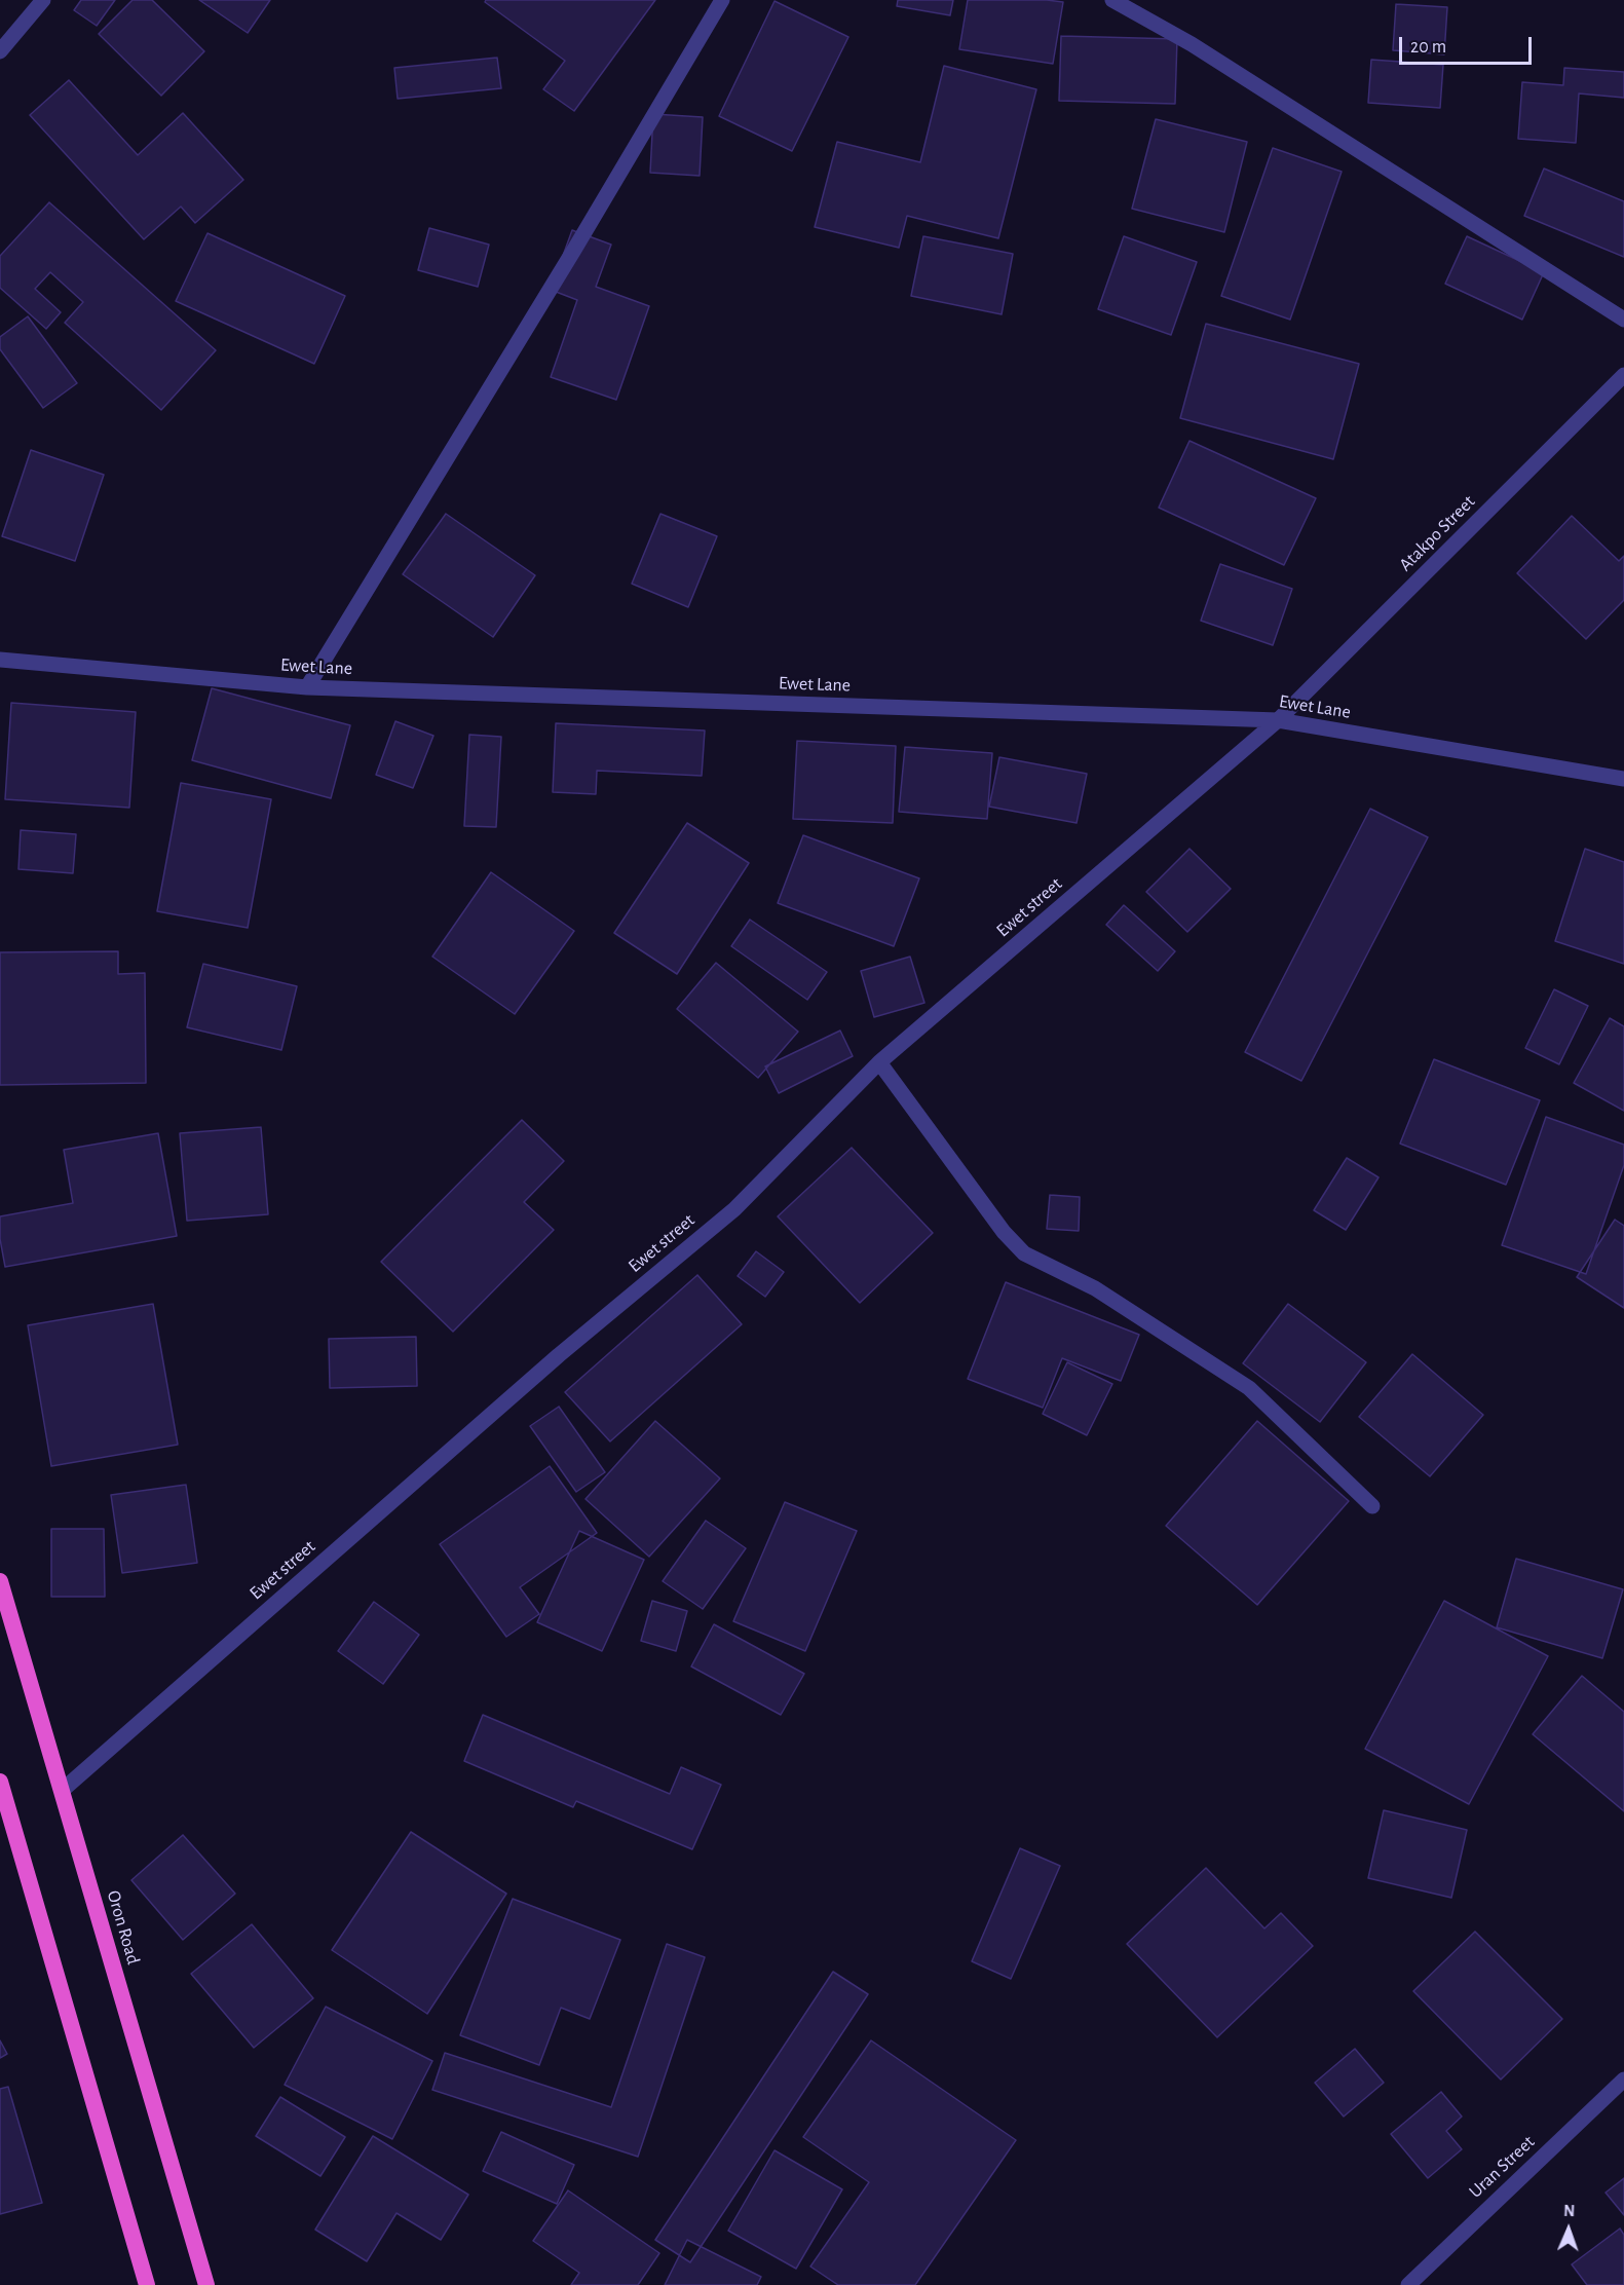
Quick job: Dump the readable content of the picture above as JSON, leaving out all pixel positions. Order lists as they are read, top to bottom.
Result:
{
  "streets": {
    "highway": ["Oron Road"],
    "street": [
      "Atakpo Street",
      "Ewet Lane",
      "Ewet street",
      "Uran Street"
    ]
  },
  "crossings": [
    ["Atakpo Street", "Ewet Lane"],
    ["Atakpo Street", "Ewet street"],
    ["Ewet Lane", "Ewet street"],
    ["Ewet street", "Oron Road"]
  ],
  "scale_bar": "20 m",
  "north": "top"
}
